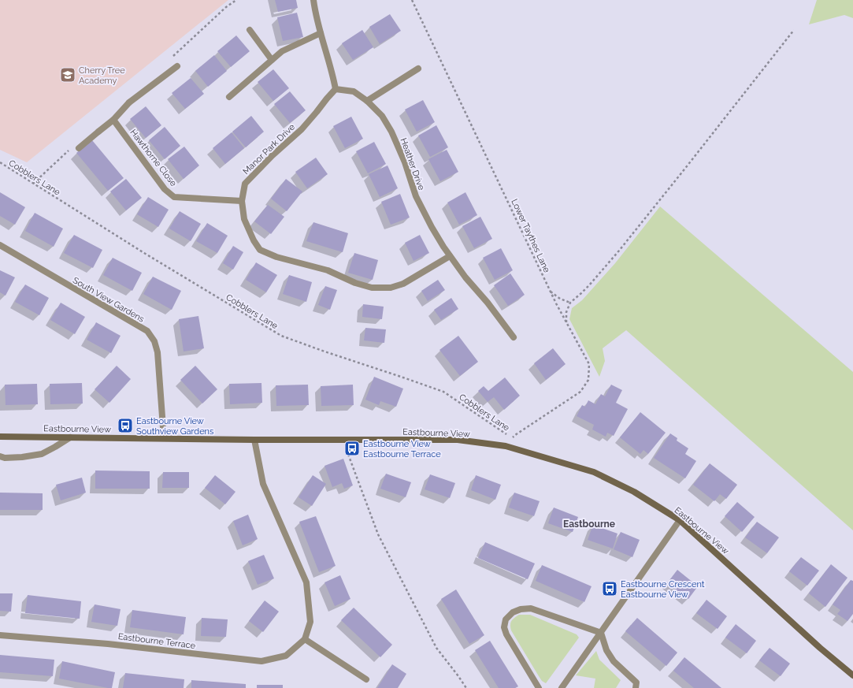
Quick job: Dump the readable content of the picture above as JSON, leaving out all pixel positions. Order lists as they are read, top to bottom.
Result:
{
  "streets": {
    "street": [
      "Manor Park Drive",
      "Hawthorne Close",
      "Heather Drive",
      "South View Gardens",
      "Eastbourne View",
      "Eastbourne Terrace"
    ],
    "path": ["Cobblers Lane", "Lower Taythes Lane"]
  },
  "crossings": [
    ["Manor Park Drive", "Hawthorne Close"],
    ["Manor Park Drive", "Heather Drive"],
    ["Cobblers Lane", "Lower Taythes Lane"],
    ["Lower Taythes Lane", "Eastbourne View"],
    ["South View Gardens", "Eastbourne View"]
  ],
  "districts": ["Eastbourne"],
  "places": {
    "school or university": ["Cherry Tree Academy"],
    "bus stop": ["Eastbourne View Southview Gardens", "Eastbourne View Eastbourne Terrace", "Eastbourne Crescent Eastbourne View"]
  }
}
